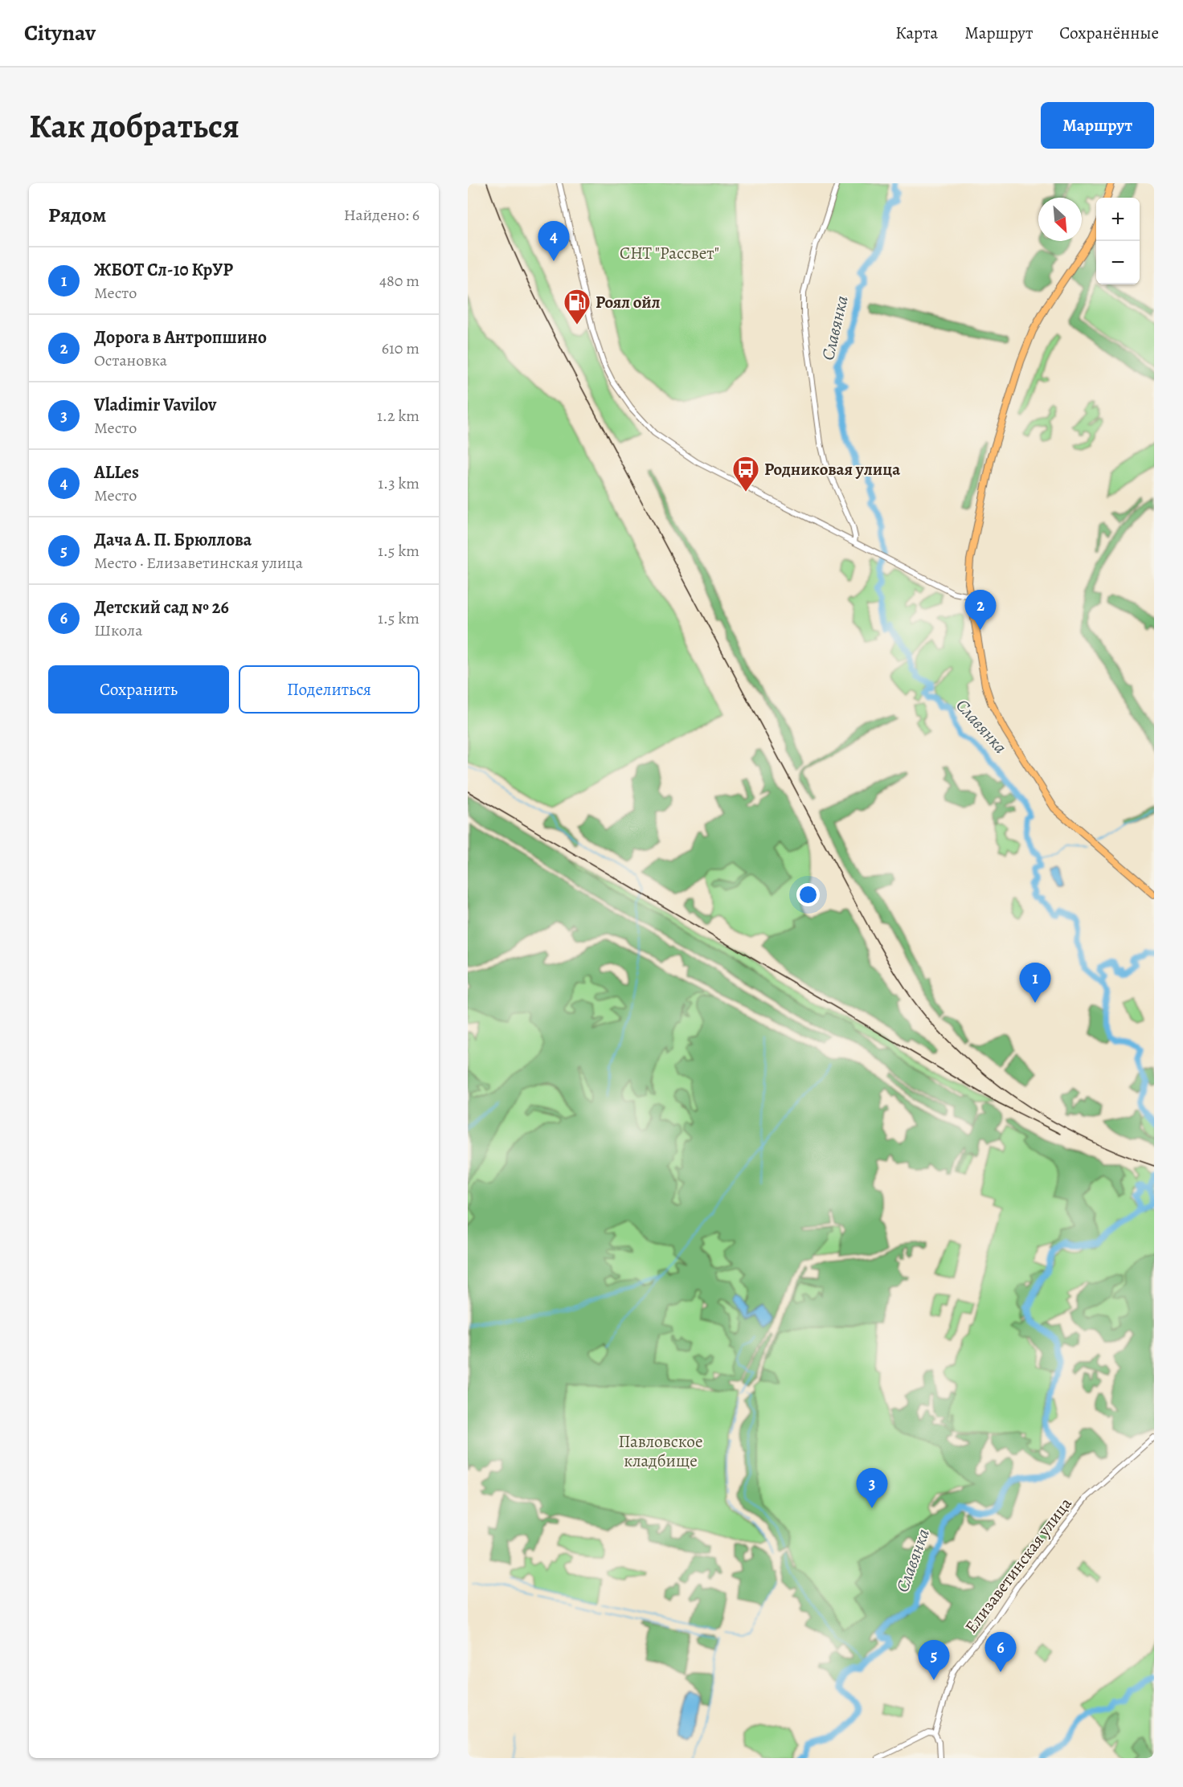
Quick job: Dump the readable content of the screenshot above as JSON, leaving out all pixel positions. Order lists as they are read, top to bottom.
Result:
{
  "streets": {
    "street": ["Елизаветинская улица"]
  },
  "water": ["Славянка"],
  "parks": ["СНТ \"Рассвет\"", "Павловское кладбище"],
  "places": {
    "fuel station": ["Роял ойл"],
    "bus stop": ["Родниковая улица"]
  },
  "north": "bottom right",
  "page": {
    "header": "Citynav",
    "nav": ["Карта", "Маршрут", "Сохранённые"],
    "buttons": [
      "Маршрут",
      ["Сохранить", "Поделиться"]
    ],
    "title": "Как добраться",
    "heading": ["Рядом", "Найдено: 6"],
    "map_buttons": ["+", "−"],
    "pins": [
      "4",
      "2",
      "1",
      "3",
      "6",
      "5"
    ],
    "list": [
      {
        "mark": "1",
        "name": "ЖБОТ Сл-10 КрУР",
        "note": "Место",
        "value": "480 m"
      },
      {
        "mark": "2",
        "name": "Дорога в Антропшино",
        "note": "Остановка",
        "value": "610 m"
      },
      {
        "mark": "3",
        "name": "Vladimir Vavilov",
        "note": "Место",
        "value": "1.2 km"
      },
      {
        "mark": "4",
        "name": "ALLes",
        "note": "Место",
        "value": "1.3 km"
      },
      {
        "mark": "5",
        "name": "Дача А. П. Брюллова",
        "note": "Место · Елизаветинская улица",
        "value": "1.5 km"
      },
      {
        "mark": "6",
        "name": "Детский сад № 26",
        "note": "Школа",
        "value": "1.5 km"
      }
    ]
  }
}
